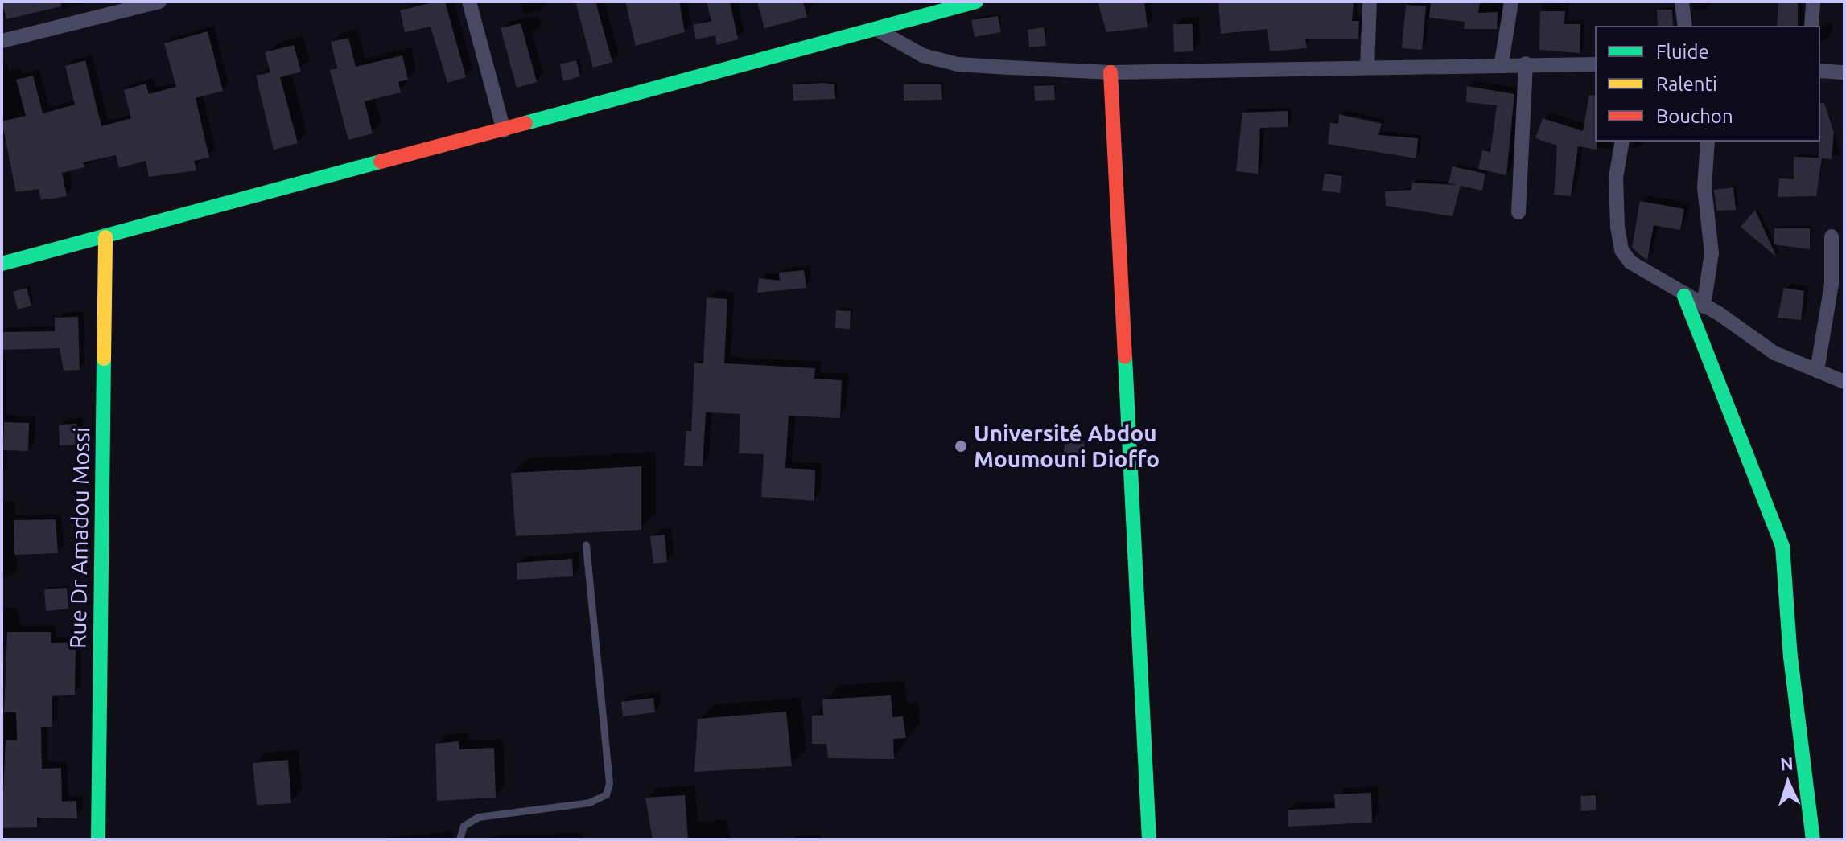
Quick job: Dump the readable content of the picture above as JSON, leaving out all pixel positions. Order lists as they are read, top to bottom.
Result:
{
  "streets": {
    "street": ["Rue Dr Amadou Mossi"]
  },
  "places": ["Université Abdou Moumouni Dioffo"],
  "legend": ["Fluide", "Ralenti", "Bouchon"],
  "north": "top"
}
